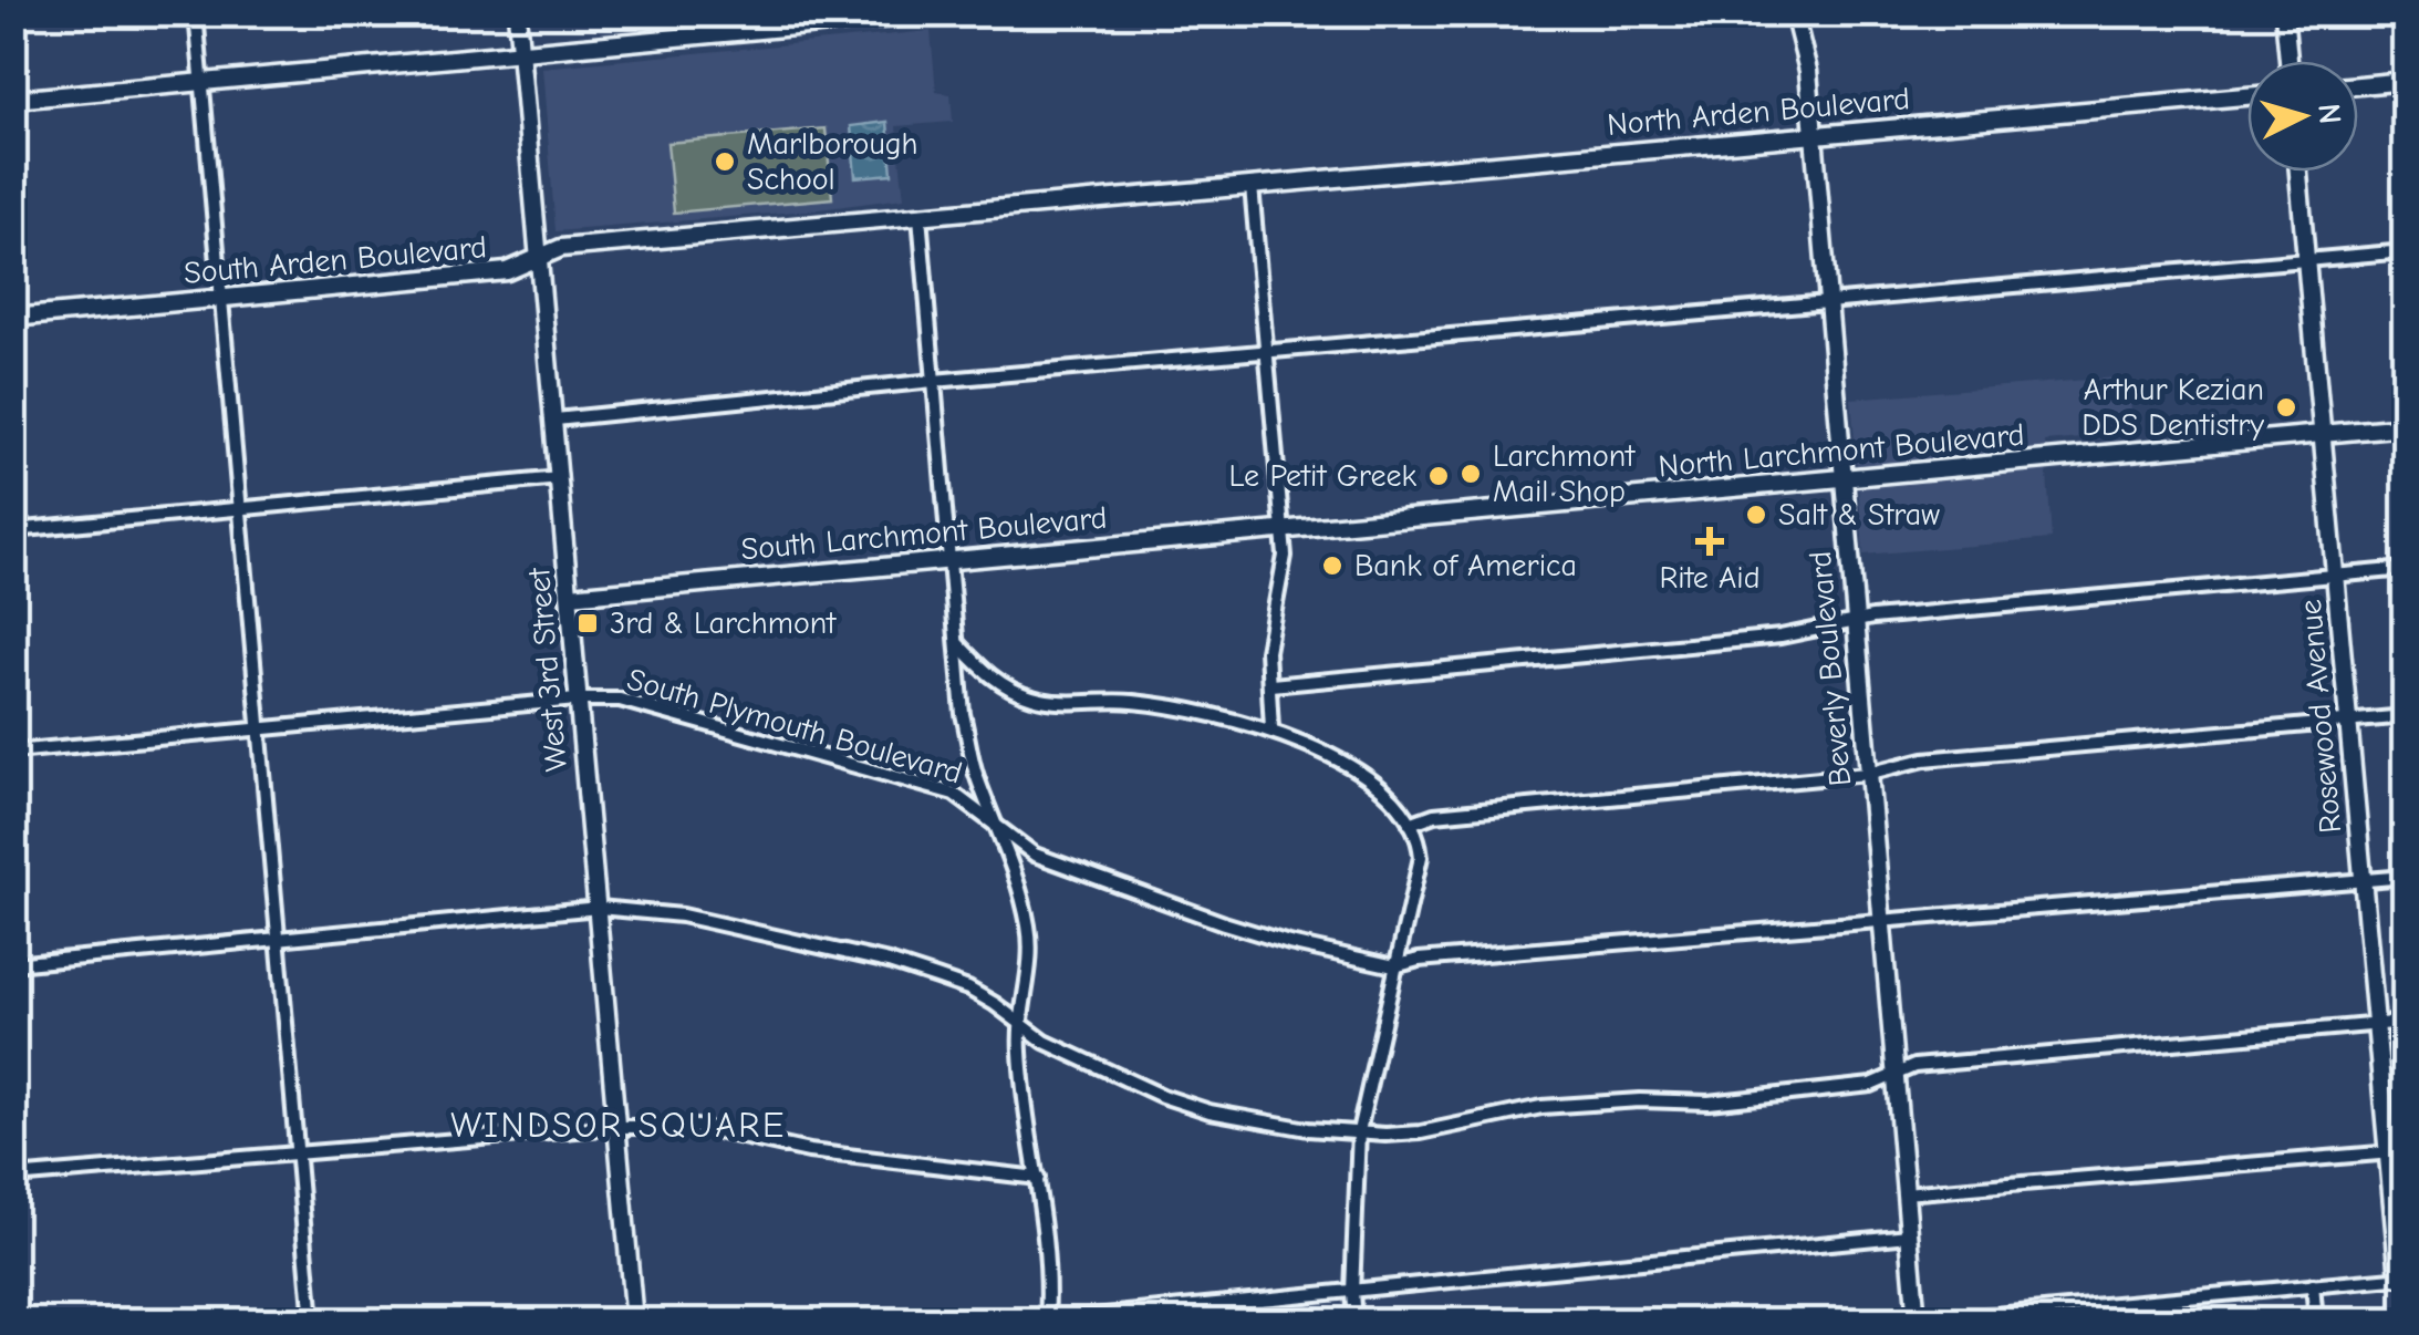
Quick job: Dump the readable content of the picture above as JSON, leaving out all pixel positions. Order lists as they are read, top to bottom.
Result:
{
  "streets": {
    "street": [
      "North Arden Boulevard",
      "South Arden Boulevard",
      "North Larchmont Boulevard",
      "South Larchmont Boulevard",
      "Beverly Boulevard",
      "West 3rd Street",
      "Rosewood Avenue",
      "South Plymouth Boulevard"
    ]
  },
  "crossings": [
    ["North Arden Boulevard", "South Arden Boulevard"],
    ["North Arden Boulevard", "Beverly Boulevard"],
    ["South Arden Boulevard", "West 3rd Street"],
    ["North Larchmont Boulevard", "South Larchmont Boulevard"],
    ["North Larchmont Boulevard", "Beverly Boulevard"],
    ["North Larchmont Boulevard", "Rosewood Avenue"],
    ["South Larchmont Boulevard", "West 3rd Street"],
    ["West 3rd Street", "South Plymouth Boulevard"]
  ],
  "districts": ["WINDSOR SQUARE"],
  "places": {
    "other": [
      "Marlborough School",
      "Arthur Kezian DDS Dentistry",
      "Larchmont Mail Shop",
      "Le Petit Greek",
      "Salt & Straw",
      "Bank of America"
    ],
    "health": ["Rite Aid"],
    "transit": ["3rd & Larchmont"]
  },
  "north": "right"
}
